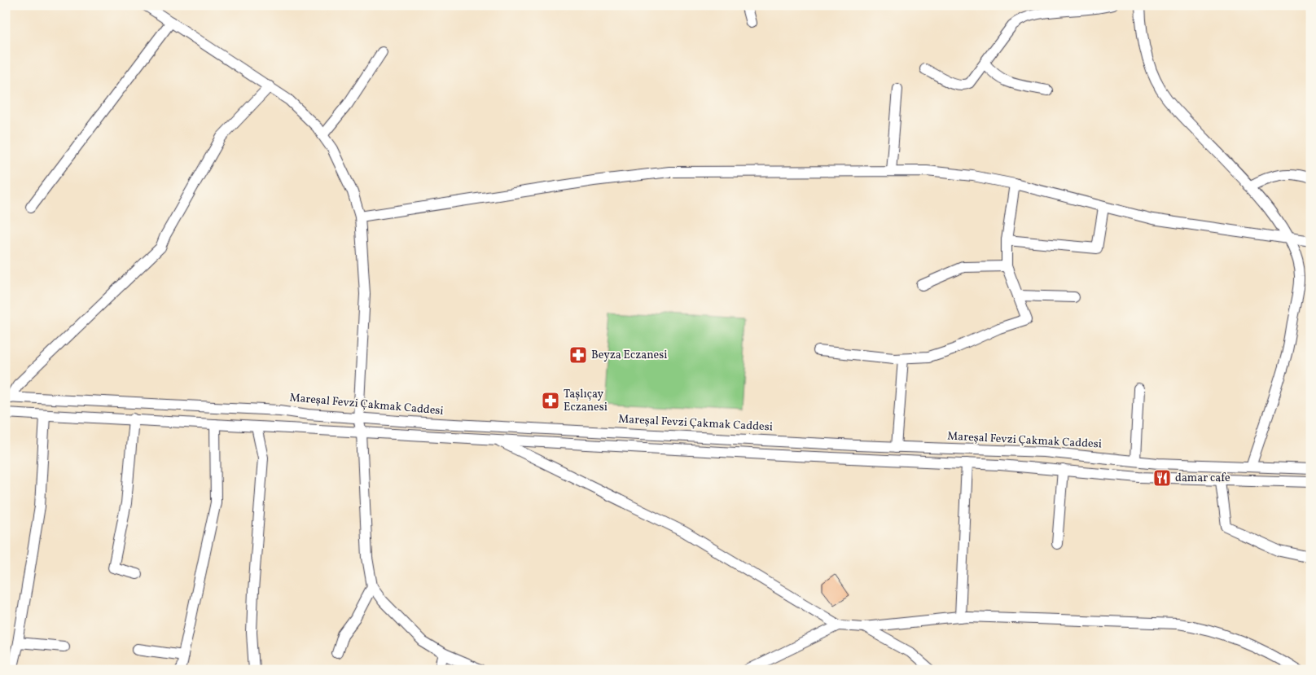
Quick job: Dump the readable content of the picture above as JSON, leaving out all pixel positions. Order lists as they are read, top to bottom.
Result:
{
  "streets": {
    "street": ["Mareşal Fevzi Çakmak Caddesi"]
  },
  "places": {
    "pharmacy": ["Beyza Eczanesi", "Taşlıçay Eczanesi"],
    "restaurant": ["damar cafe"]
  }
}
